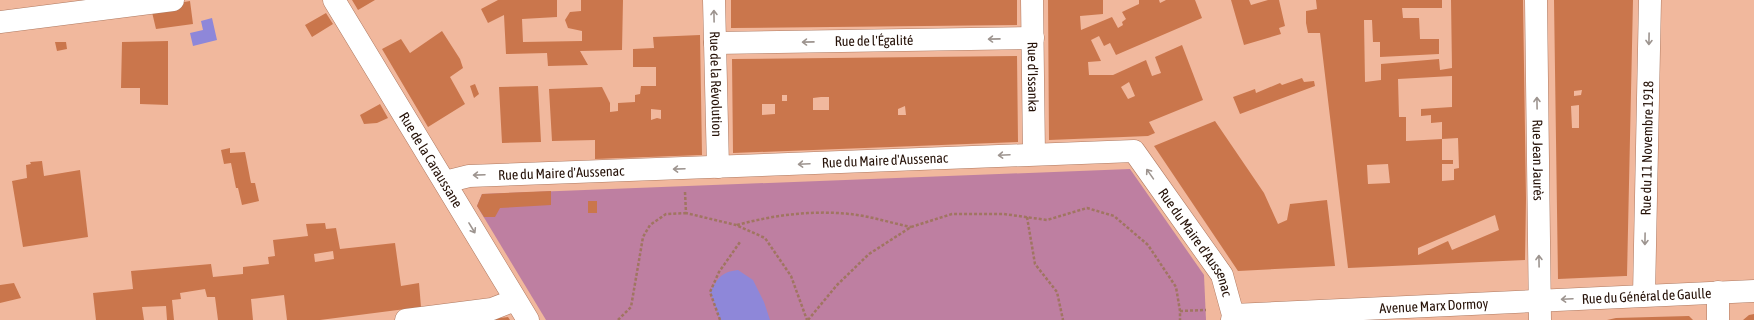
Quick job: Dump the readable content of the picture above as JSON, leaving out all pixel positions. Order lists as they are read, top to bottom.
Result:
{
  "streets": {
    "street": [
      "Rue de l'Égalité",
      "Rue d'Issanka",
      "Rue de la Révolution",
      "Rue du 11 Novembre 1918",
      "Rue de la Caraussane",
      "Rue du Maire d'Aussenac",
      "Rue Jean Jaurès",
      "Rue du Général de Gaulle",
      "Avenue Marx Dormoy"
    ]
  },
  "crossings": [
    ["Rue de l'Égalité", "Rue d'Issanka"],
    ["Rue de l'Égalité", "Rue de la Révolution"],
    ["Rue d'Issanka", "Rue du Maire d'Aussenac"],
    ["Rue de la Révolution", "Rue du Maire d'Aussenac"],
    ["Rue du 11 Novembre 1918", "Rue du Général de Gaulle"],
    ["Rue de la Caraussane", "Rue du Maire d'Aussenac"],
    ["Rue du Maire d'Aussenac", "Avenue Marx Dormoy"],
    ["Rue Jean Jaurès", "Rue du Général de Gaulle"],
    ["Rue Jean Jaurès", "Avenue Marx Dormoy"],
    ["Rue du Général de Gaulle", "Avenue Marx Dormoy"]
  ],
  "one_way": [
    "Rue de l'Égalité",
    "Rue du 11 Novembre 1918",
    "Rue de la Caraussane",
    "Rue du Maire d'Aussenac",
    "Rue Jean Jaurès",
    "Rue du Général de Gaulle"
  ]
}
